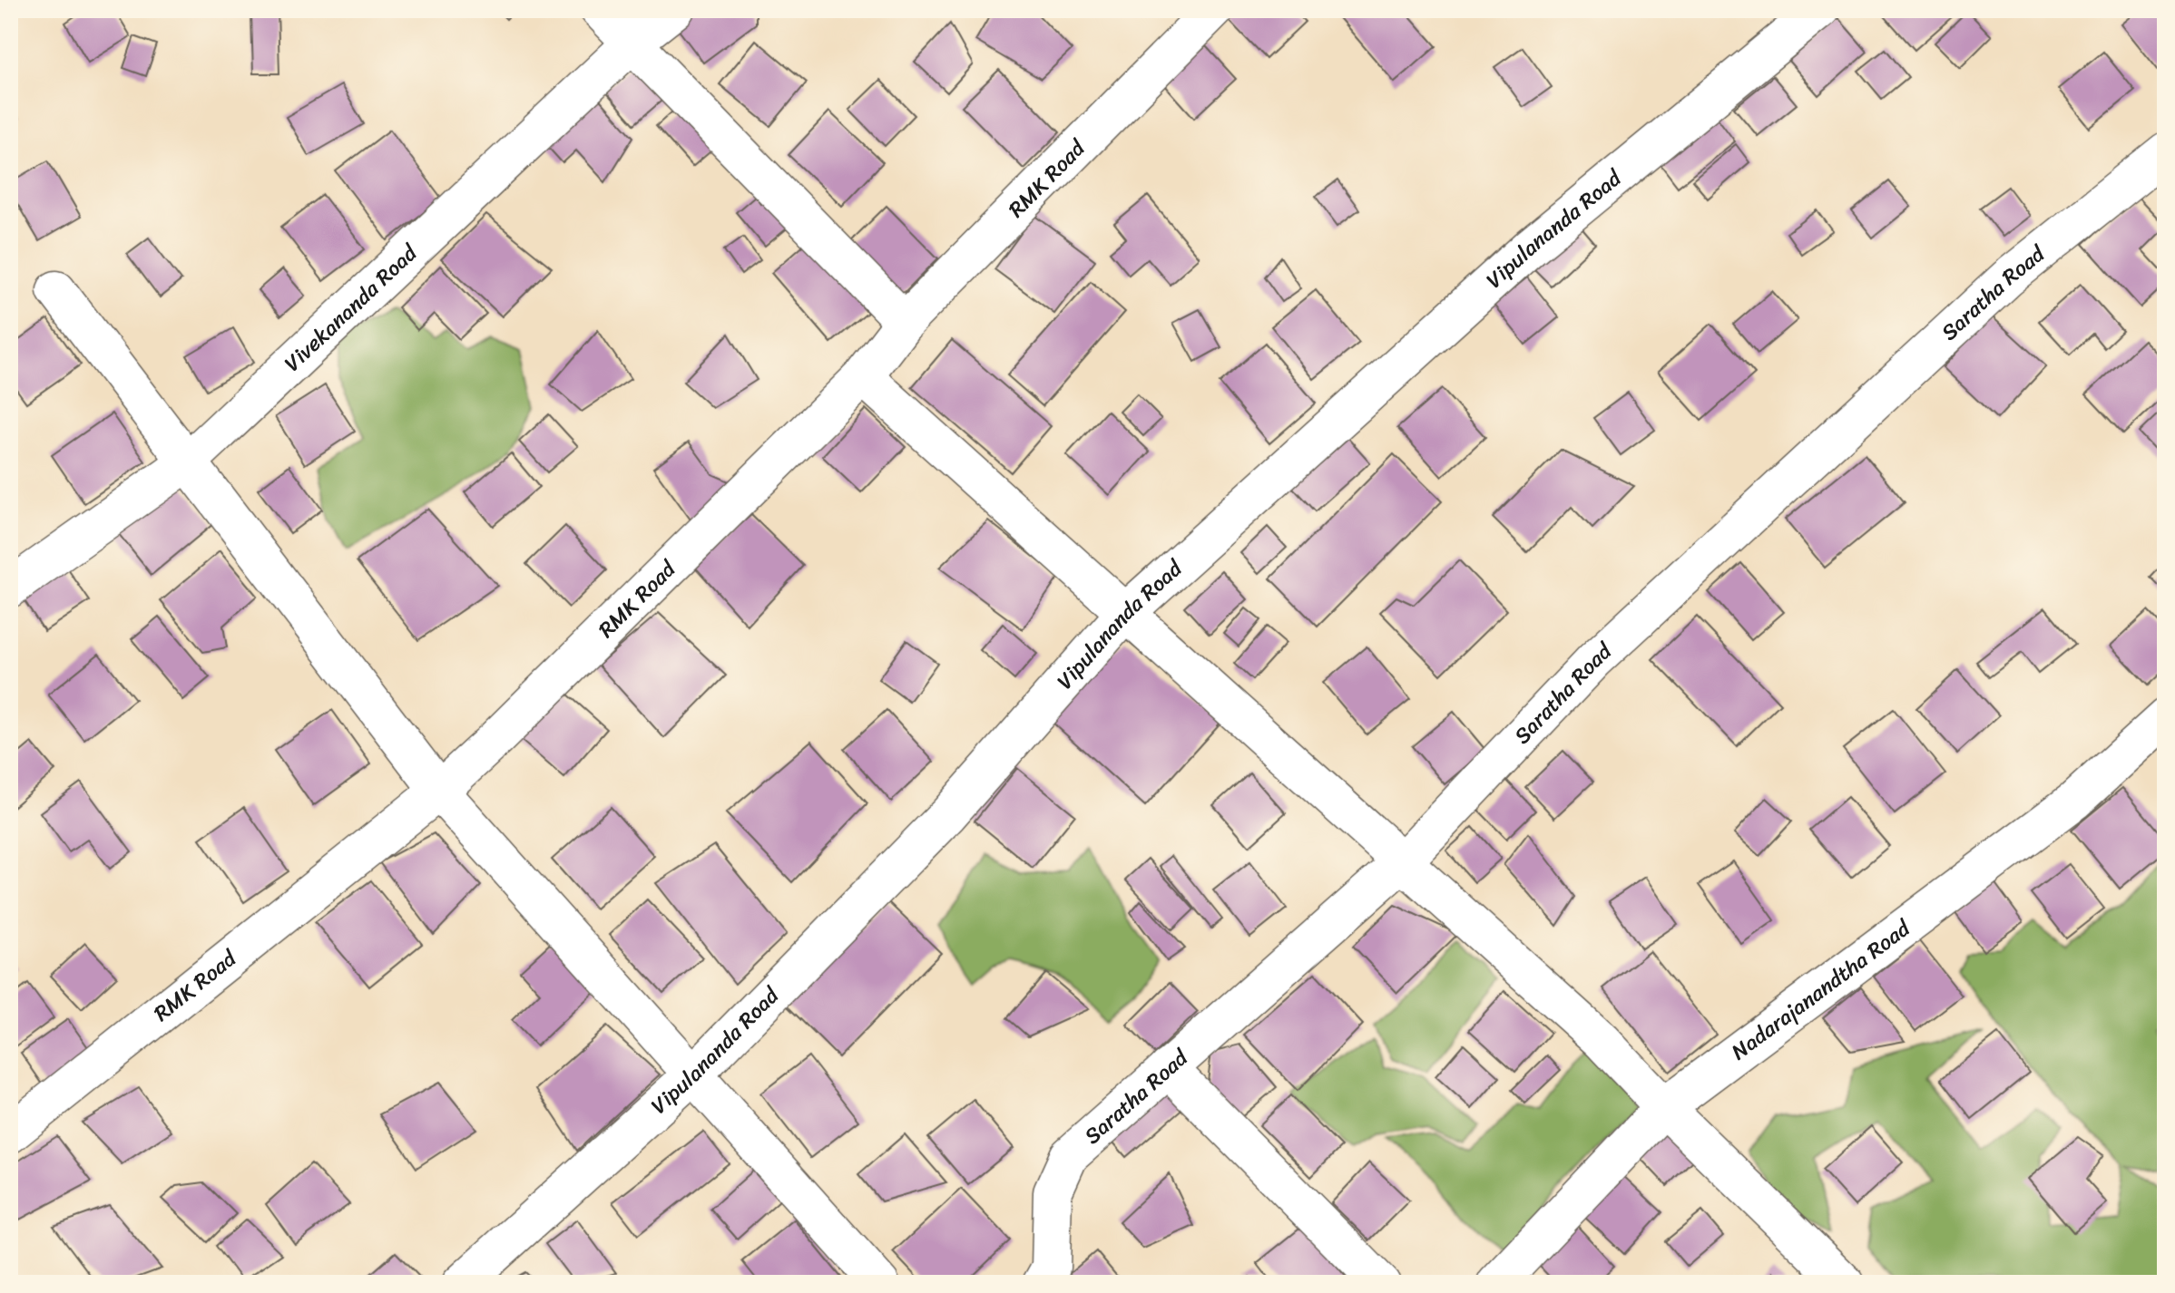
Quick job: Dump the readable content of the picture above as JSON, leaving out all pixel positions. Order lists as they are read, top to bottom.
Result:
{
  "streets": {
    "street": [
      "RMK Road",
      "Vipulananda Road",
      "Saratha Road",
      "Vivekananda Road",
      "Nadarajanandtha Road"
    ]
  }
}
